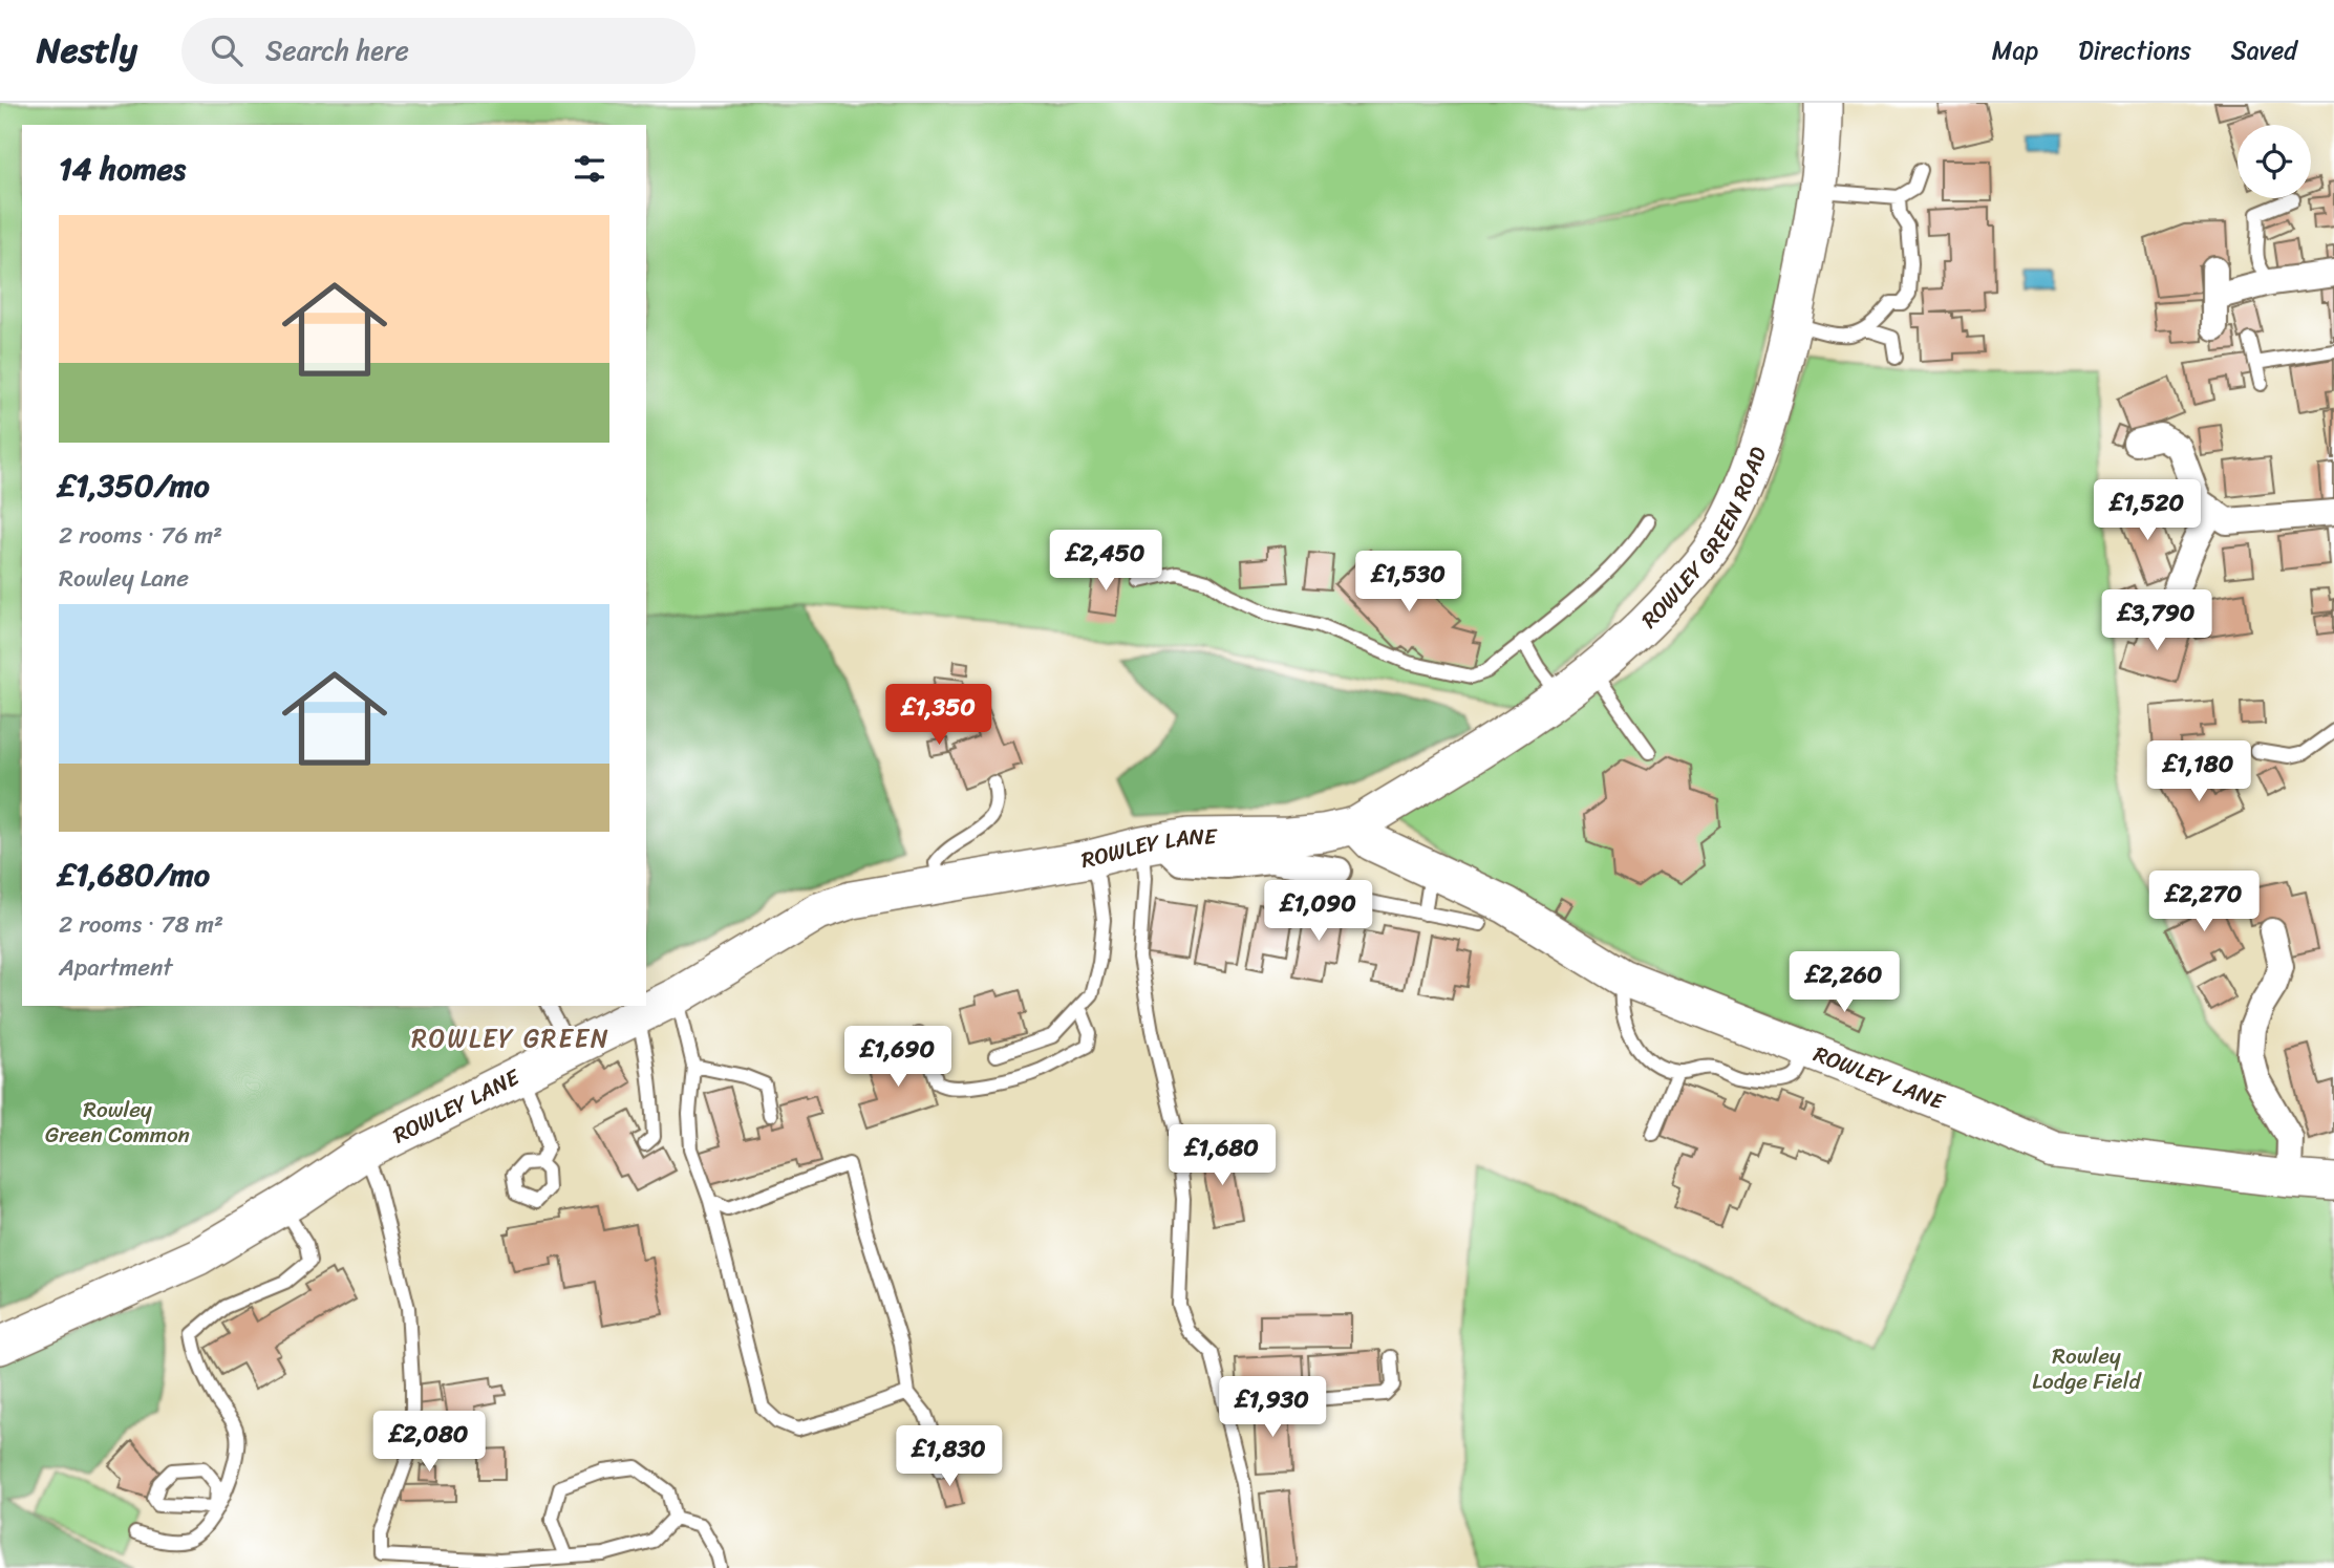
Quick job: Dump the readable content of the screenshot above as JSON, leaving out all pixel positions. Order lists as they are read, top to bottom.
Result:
{
  "streets": {
    "street": ["ROWLEY GREEN ROAD", "ROWLEY LANE"]
  },
  "crossings": [
    ["ROWLEY GREEN ROAD", "ROWLEY LANE"]
  ],
  "districts": ["ROWLEY GREEN"],
  "parks": ["Rowley Green Common", "Rowley Lodge Field"],
  "page": {
    "header": "Nestly",
    "search": "Search here",
    "nav": ["Map", "Directions", "Saved"],
    "heading": "14 homes",
    "list": [
      {
        "name": "£1,350/mo",
        "note": "2 rooms · 76 m² · Rowley Lane"
      },
      {
        "name": "£1,680/mo",
        "note": "2 rooms · 78 m² · Apartment"
      }
    ],
    "price": [
      "£1,520",
      "£2,450",
      "£1,530",
      "£3,790",
      "£1,350",
      "£1,180",
      "£2,270",
      "£1,090",
      "£2,260",
      "£1,690",
      "£1,680",
      "£1,930",
      "£2,080",
      "£1,830"
    ]
  }
}
